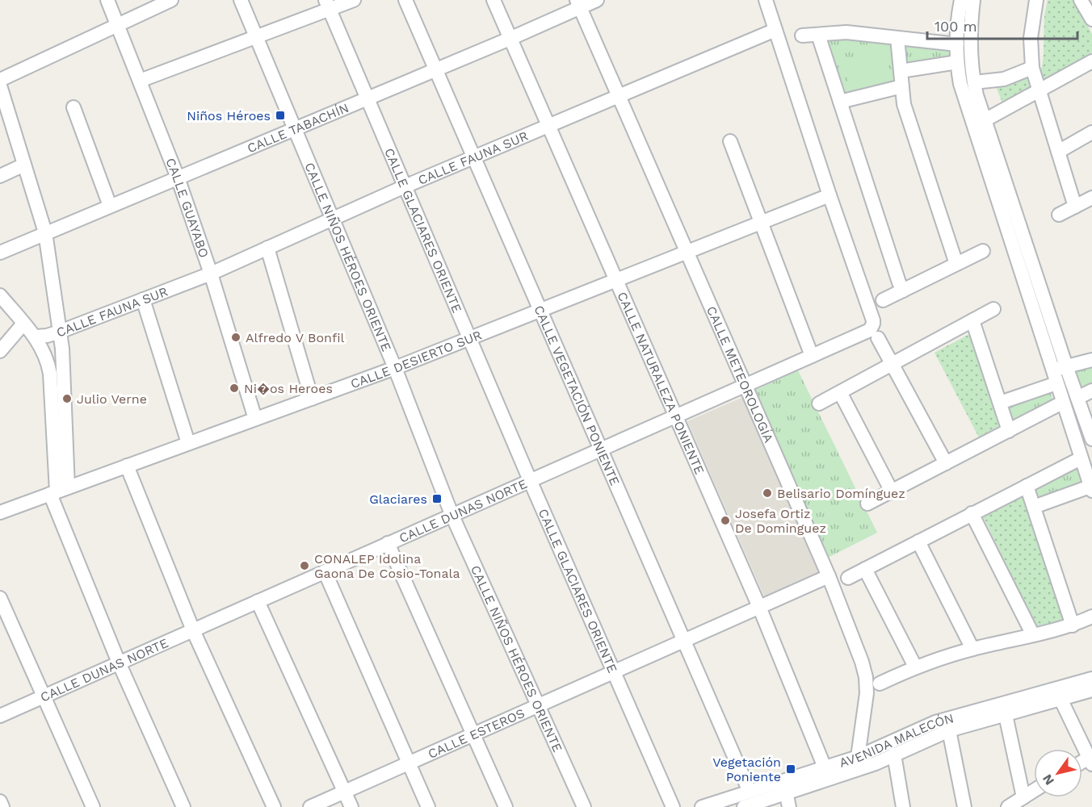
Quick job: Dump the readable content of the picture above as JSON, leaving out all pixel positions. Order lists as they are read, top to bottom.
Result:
{
  "streets": {
    "street": [
      "CALLE TABACHÍN",
      "CALLE FAUNA SUR",
      "CALLE GUAYABO",
      "CALLE GLACIARES ORIENTE",
      "CALLE NIÑOS HÉROES ORIENTE",
      "CALLE DESIERTO SUR",
      "CALLE METEOROLOGÍA",
      "CALLE NATURALEZA PONIENTE",
      "CALLE VEGETACIÓN PONIENTE",
      "CALLE DUNAS NORTE",
      "CALLE ESTEROS",
      "AVENIDA MALECÓN"
    ]
  },
  "crossings": [
    ["CALLE TABACHÍN", "CALLE GUAYABO"],
    ["CALLE TABACHÍN", "CALLE GLACIARES ORIENTE"],
    ["CALLE TABACHÍN", "CALLE NIÑOS HÉROES ORIENTE"],
    ["CALLE TABACHÍN", "CALLE METEOROLOGÍA"],
    ["CALLE TABACHÍN", "CALLE NATURALEZA PONIENTE"],
    ["CALLE TABACHÍN", "CALLE VEGETACIÓN PONIENTE"],
    ["CALLE FAUNA SUR", "CALLE GUAYABO"],
    ["CALLE FAUNA SUR", "CALLE GLACIARES ORIENTE"],
    ["CALLE FAUNA SUR", "CALLE NIÑOS HÉROES ORIENTE"],
    ["CALLE FAUNA SUR", "CALLE METEOROLOGÍA"],
    ["CALLE FAUNA SUR", "CALLE NATURALEZA PONIENTE"],
    ["CALLE FAUNA SUR", "CALLE VEGETACIÓN PONIENTE"],
    ["CALLE GUAYABO", "CALLE DESIERTO SUR"],
    ["CALLE GLACIARES ORIENTE", "CALLE DESIERTO SUR"],
    ["CALLE GLACIARES ORIENTE", "CALLE DUNAS NORTE"],
    ["CALLE GLACIARES ORIENTE", "CALLE ESTEROS"],
    ["CALLE NIÑOS HÉROES ORIENTE", "CALLE DESIERTO SUR"],
    ["CALLE NIÑOS HÉROES ORIENTE", "CALLE DUNAS NORTE"],
    ["CALLE NIÑOS HÉROES ORIENTE", "CALLE ESTEROS"],
    ["CALLE DESIERTO SUR", "CALLE METEOROLOGÍA"],
    ["CALLE DESIERTO SUR", "CALLE NATURALEZA PONIENTE"],
    ["CALLE DESIERTO SUR", "CALLE VEGETACIÓN PONIENTE"],
    ["CALLE METEOROLOGÍA", "CALLE DUNAS NORTE"],
    ["CALLE METEOROLOGÍA", "CALLE ESTEROS"],
    ["CALLE METEOROLOGÍA", "AVENIDA MALECÓN"],
    ["CALLE NATURALEZA PONIENTE", "CALLE DUNAS NORTE"],
    ["CALLE NATURALEZA PONIENTE", "CALLE ESTEROS"],
    ["CALLE NATURALEZA PONIENTE", "AVENIDA MALECÓN"],
    ["CALLE VEGETACIÓN PONIENTE", "CALLE DUNAS NORTE"],
    ["CALLE VEGETACIÓN PONIENTE", "CALLE ESTEROS"],
    ["CALLE VEGETACIÓN PONIENTE", "AVENIDA MALECÓN"]
  ],
  "places": {
    "transit": ["Niños Héroes", "Glaciares", "Vegetación Poniente"],
    "other": [
      "Alfredo V Bonfil",
      "Ni�os Heroes",
      "Julio Verne",
      "Belisario Domínguez",
      "Josefa Ortiz De Dominguez",
      "CONALEP Idolina Gaona De Cosio-Tonala"
    ]
  },
  "scale_bar": "100 m",
  "north": "bottom left"
}
